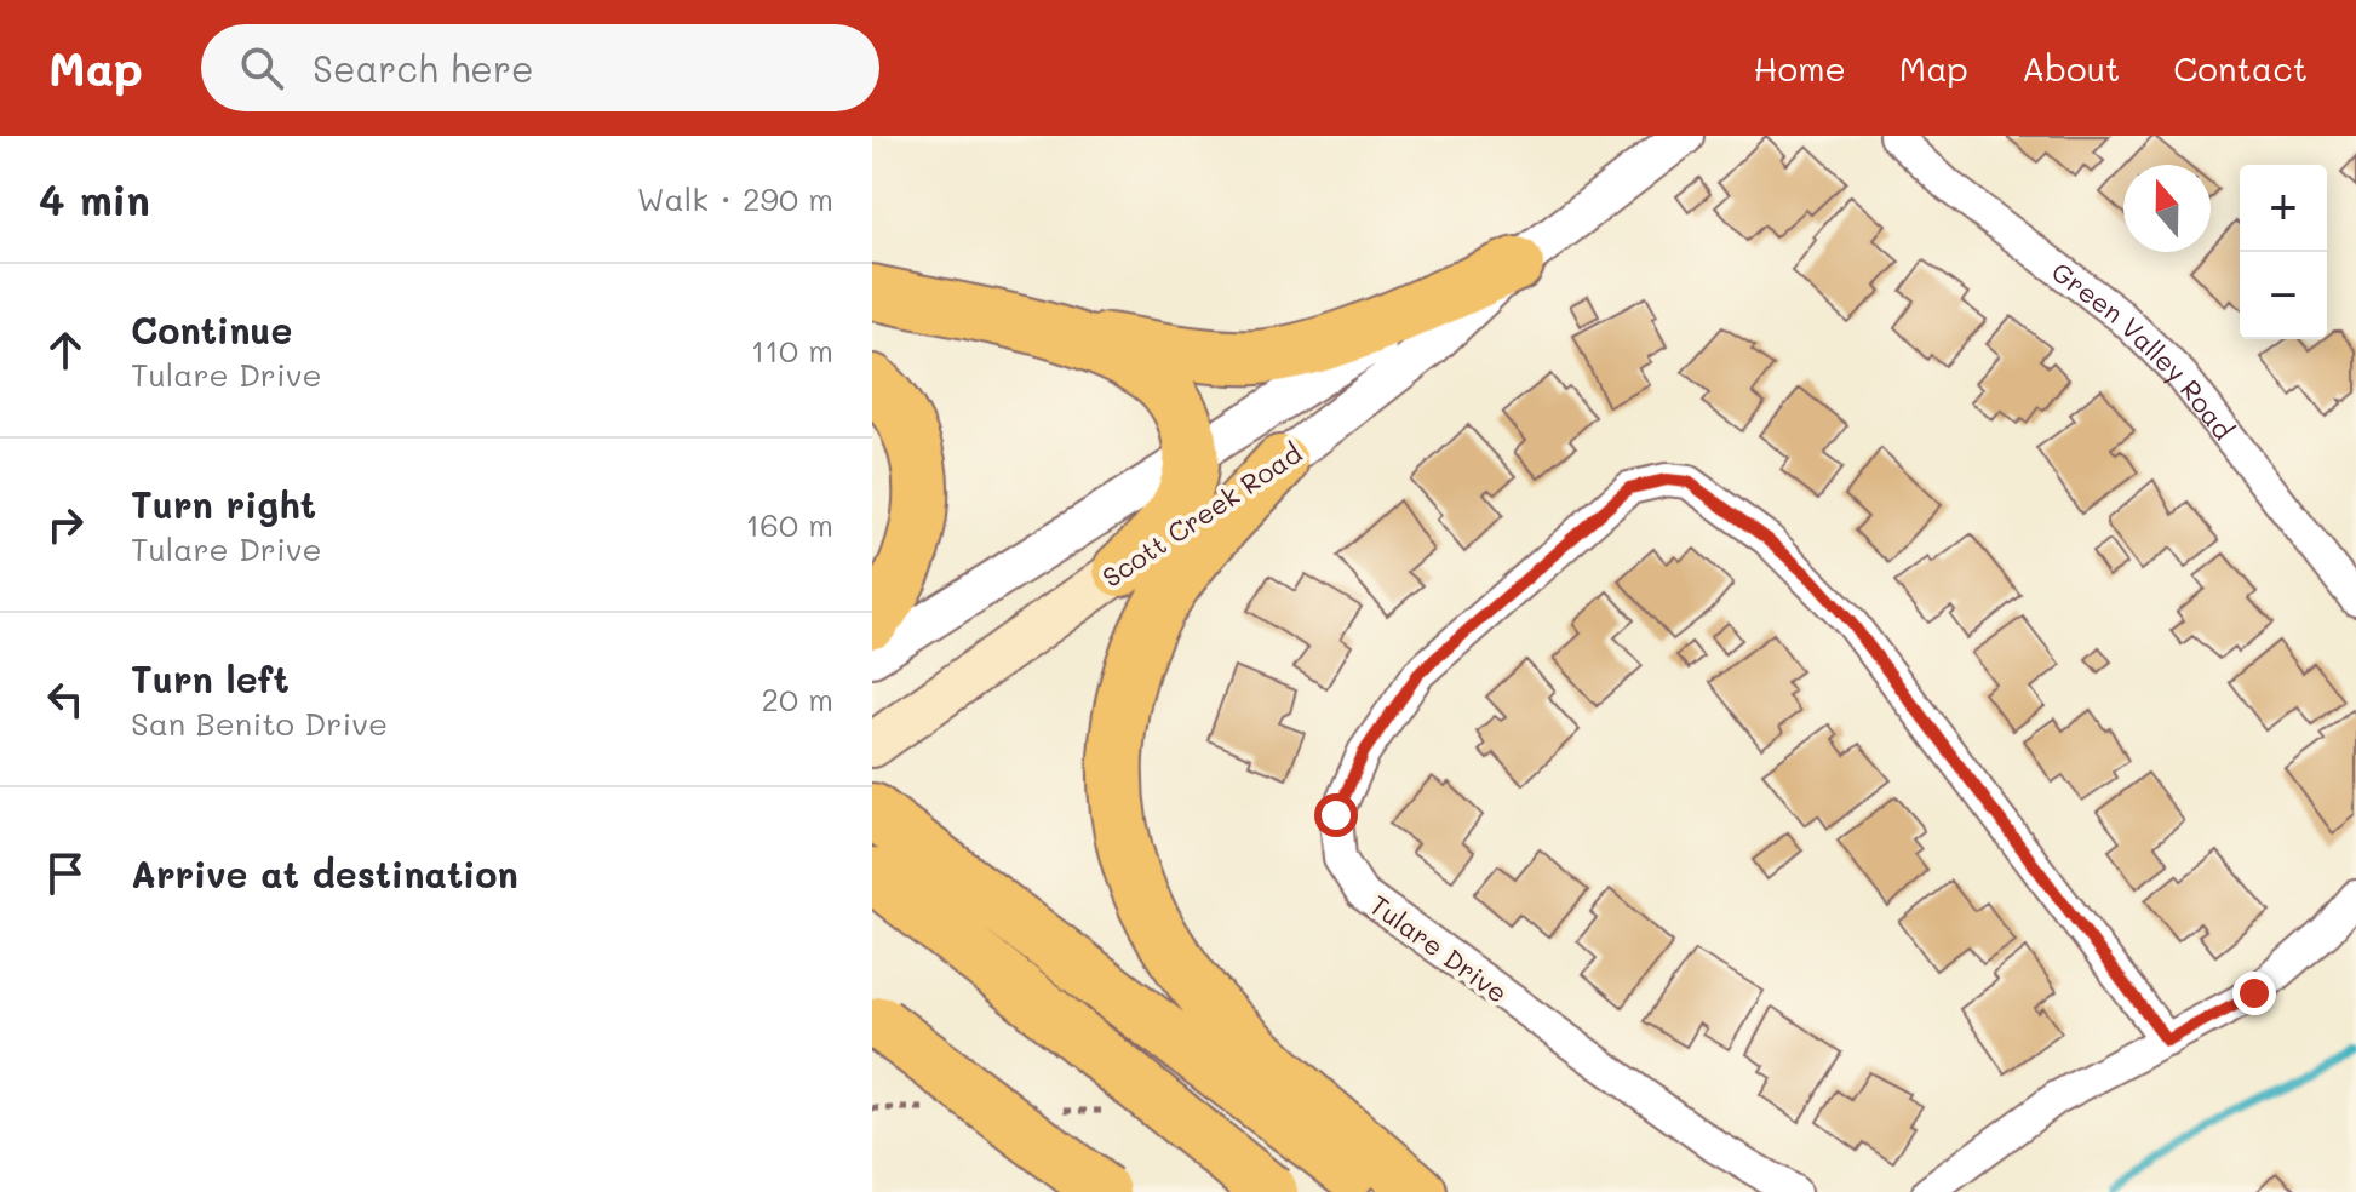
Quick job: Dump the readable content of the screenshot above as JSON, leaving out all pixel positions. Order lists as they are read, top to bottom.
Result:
{
  "streets": {
    "main road": ["Scott Creek Road"],
    "street": ["Green Valley Road", "Tulare Drive"]
  },
  "north": "top",
  "page": {
    "header": "Map",
    "search": "Search here",
    "nav": [
      "Home",
      "Map",
      "About",
      "Contact"
    ],
    "heading": ["4 min", "Walk · 290 m"],
    "map_buttons": ["+", "−"],
    "list": [
      ["Continue", "Tulare Drive", "110 m"],
      ["Turn right", "Tulare Drive", "160 m"],
      ["Turn left", "San Benito Drive", "20 m"],
      "Arrive at destination"
    ]
  }
}
